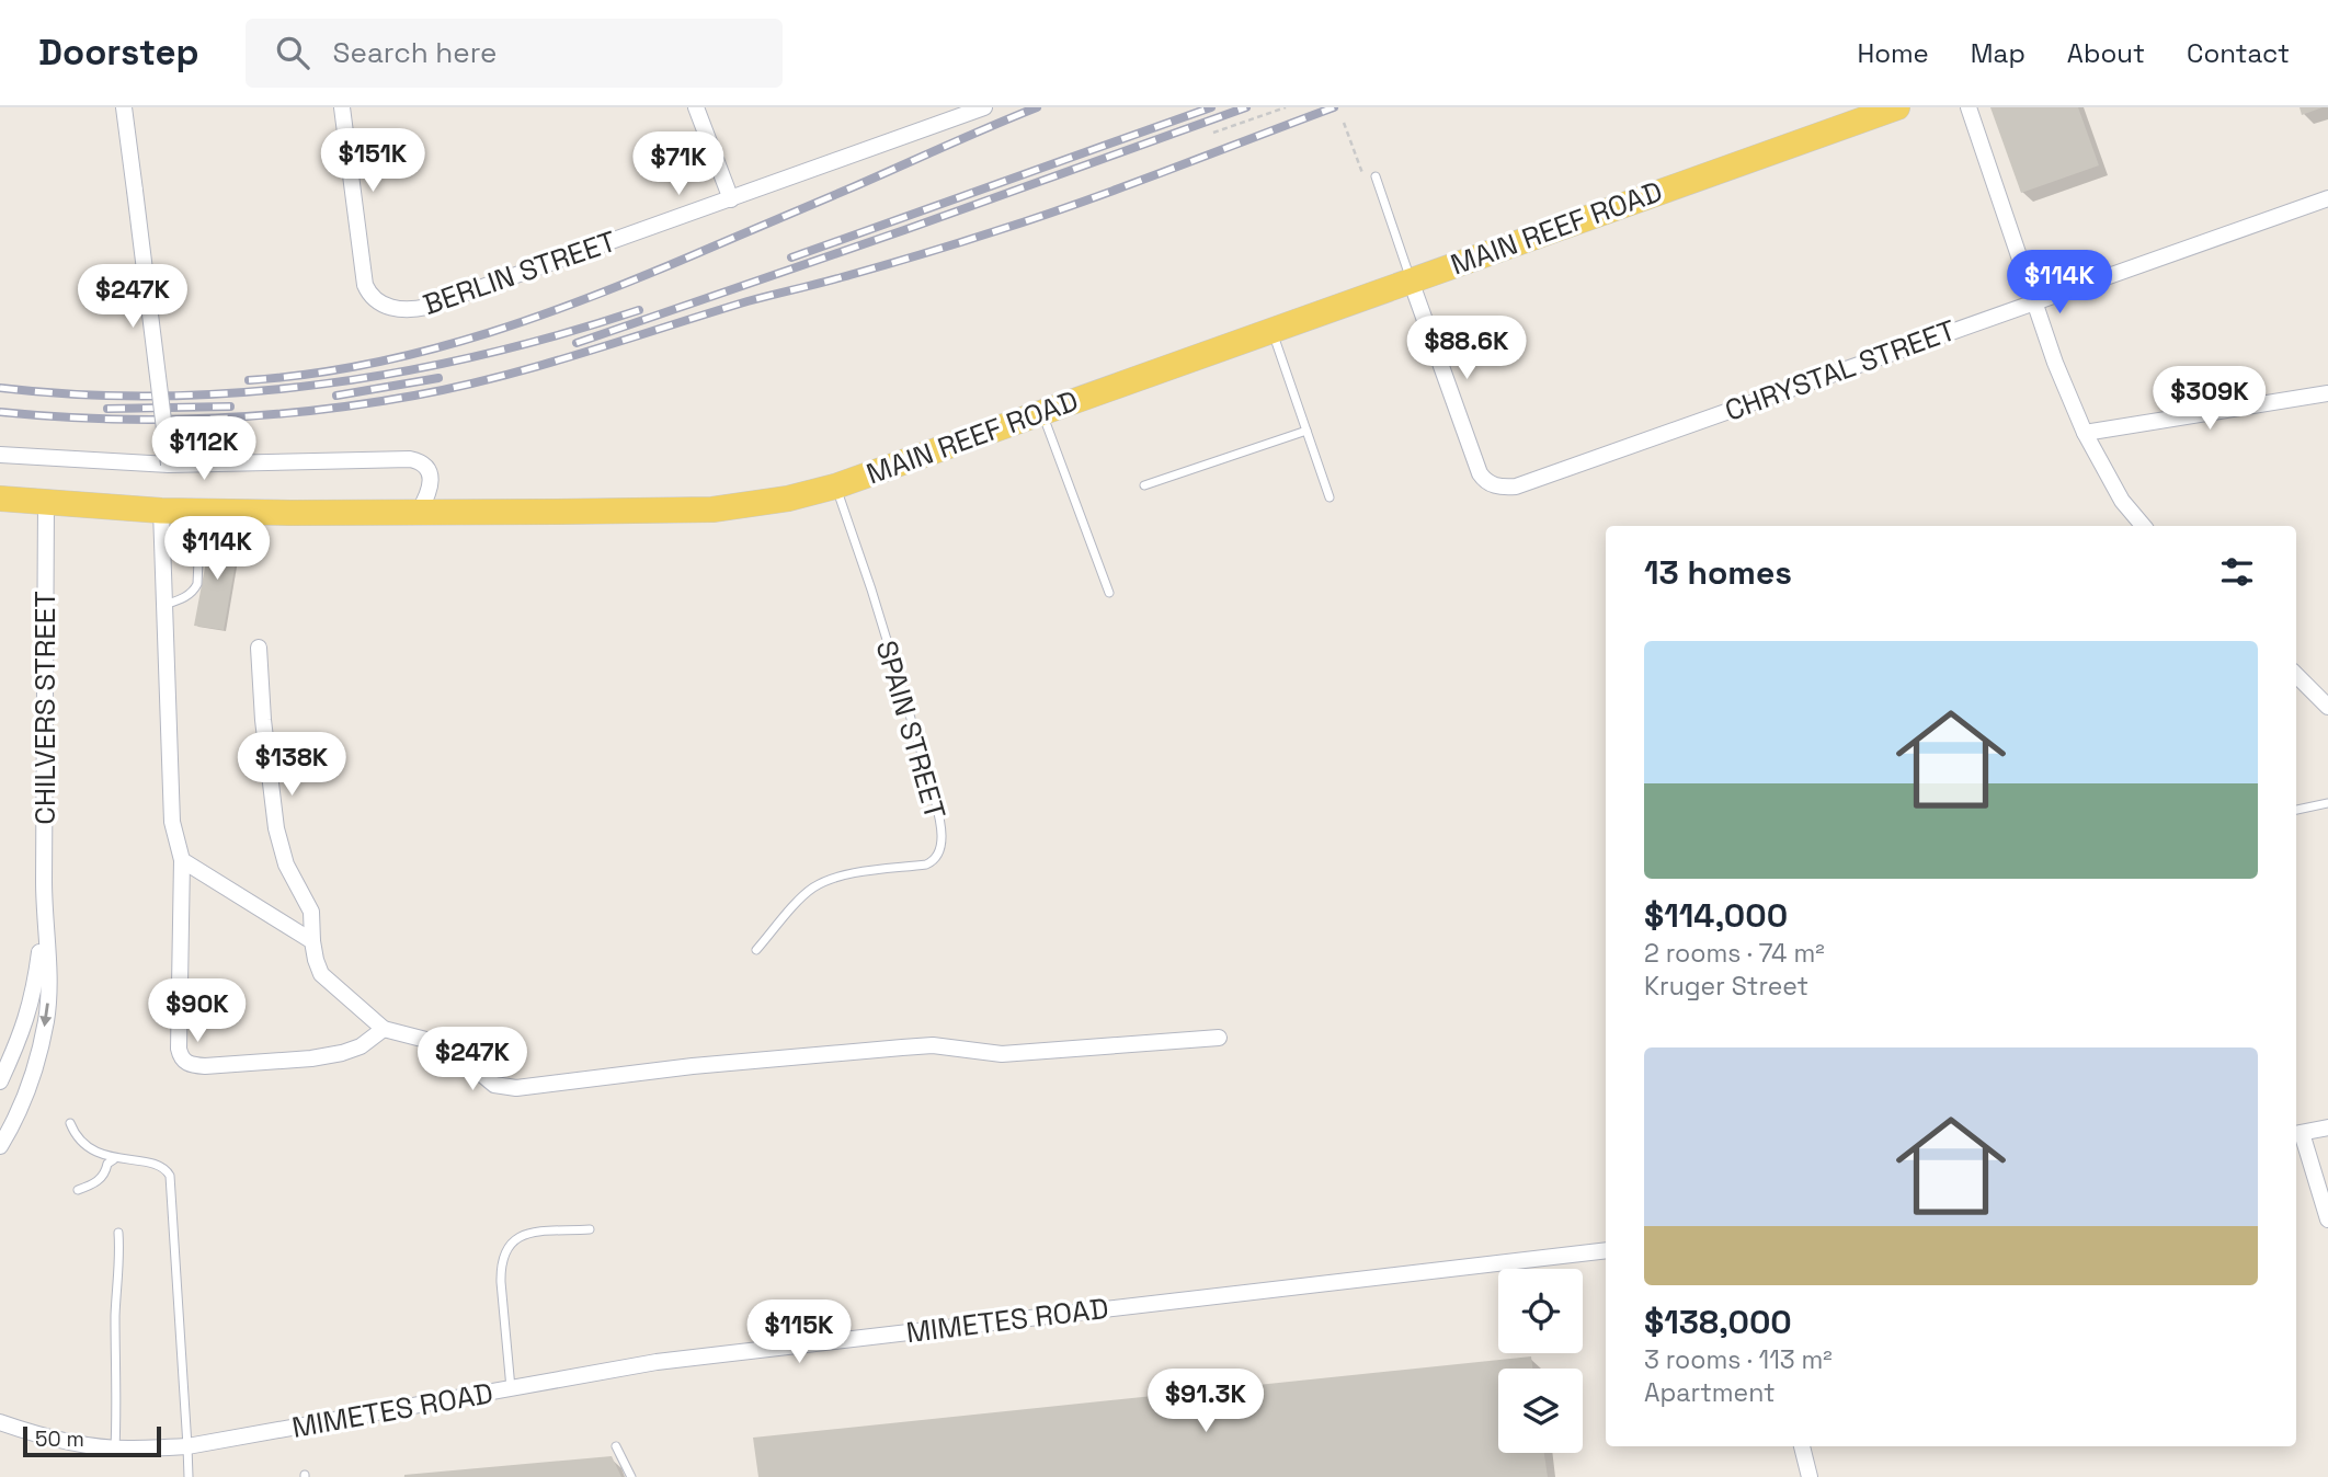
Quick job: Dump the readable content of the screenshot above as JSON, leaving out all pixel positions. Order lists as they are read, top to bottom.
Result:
{
  "streets": {
    "main road": ["MAIN REEF ROAD"],
    "street": [
      "BERLIN STREET",
      "CHRYSTAL STREET",
      "CHILVERS STREET",
      "MIMETES ROAD"
    ],
    "lane": ["SPAIN STREET"]
  },
  "crossings": [
    ["MAIN REEF ROAD", "CHRYSTAL STREET"],
    ["MAIN REEF ROAD", "CHILVERS STREET"],
    ["MAIN REEF ROAD", "SPAIN STREET"]
  ],
  "scale_bar": "50 m",
  "page": {
    "header": "Doorstep",
    "search": "Search here",
    "nav": [
      "Home",
      "Map",
      "About",
      "Contact"
    ],
    "price": [
      "$151K",
      "$71K",
      "$114K",
      "$247K",
      "$88.6K",
      "$309K",
      "$112K",
      "$114K",
      "$138K",
      "$90K",
      "$247K",
      "$115K",
      "$91.3K"
    ],
    "heading": "13 homes",
    "list": [
      {
        "name": "$114,000",
        "note": "2 rooms · 74 m² · Kruger Street"
      },
      {
        "name": "$138,000",
        "note": "3 rooms · 113 m² · Apartment"
      }
    ],
    "scale": "50 m"
  }
}
